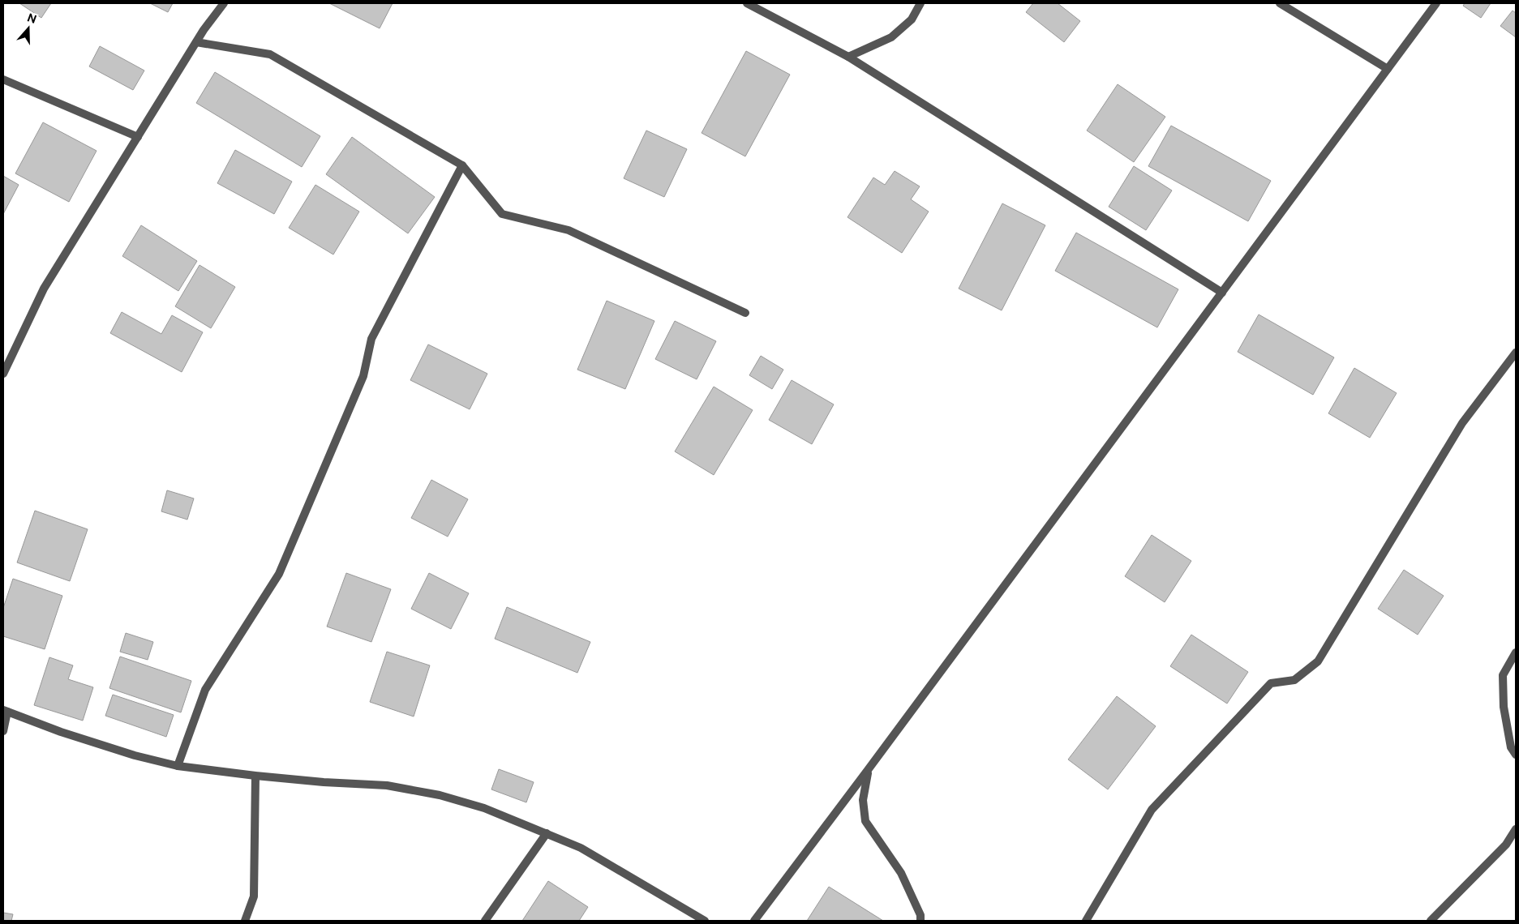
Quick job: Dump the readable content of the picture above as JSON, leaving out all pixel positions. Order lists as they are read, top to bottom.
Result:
{
  "north": "top"
}
